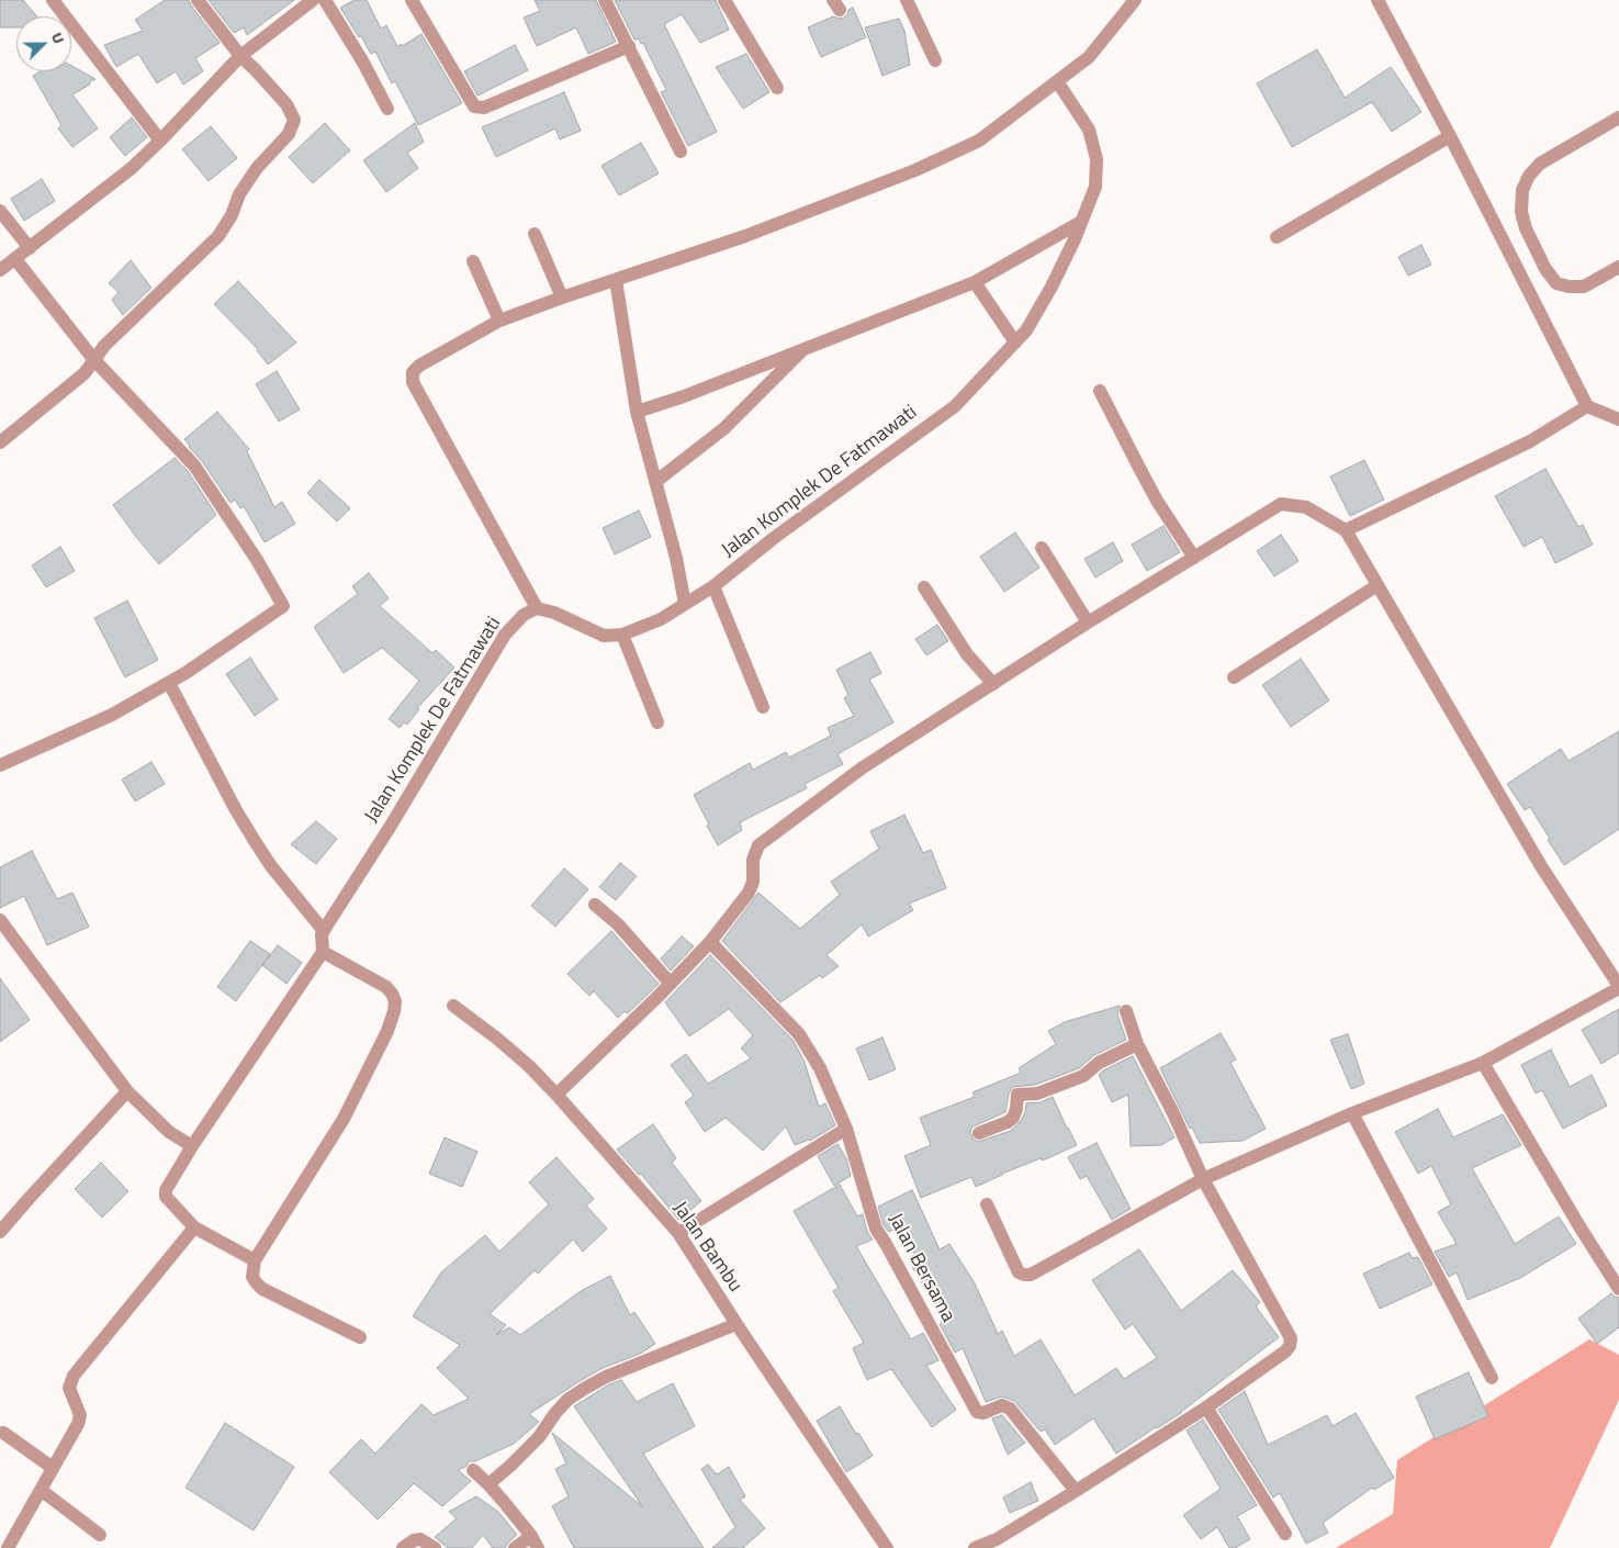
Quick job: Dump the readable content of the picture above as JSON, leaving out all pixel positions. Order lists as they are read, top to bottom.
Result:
{
  "streets": {
    "street": ["Jalan Komplek De Fatmawati", "Jalan Bambu", "Jalan Bersama"]
  },
  "north": "top right"
}
